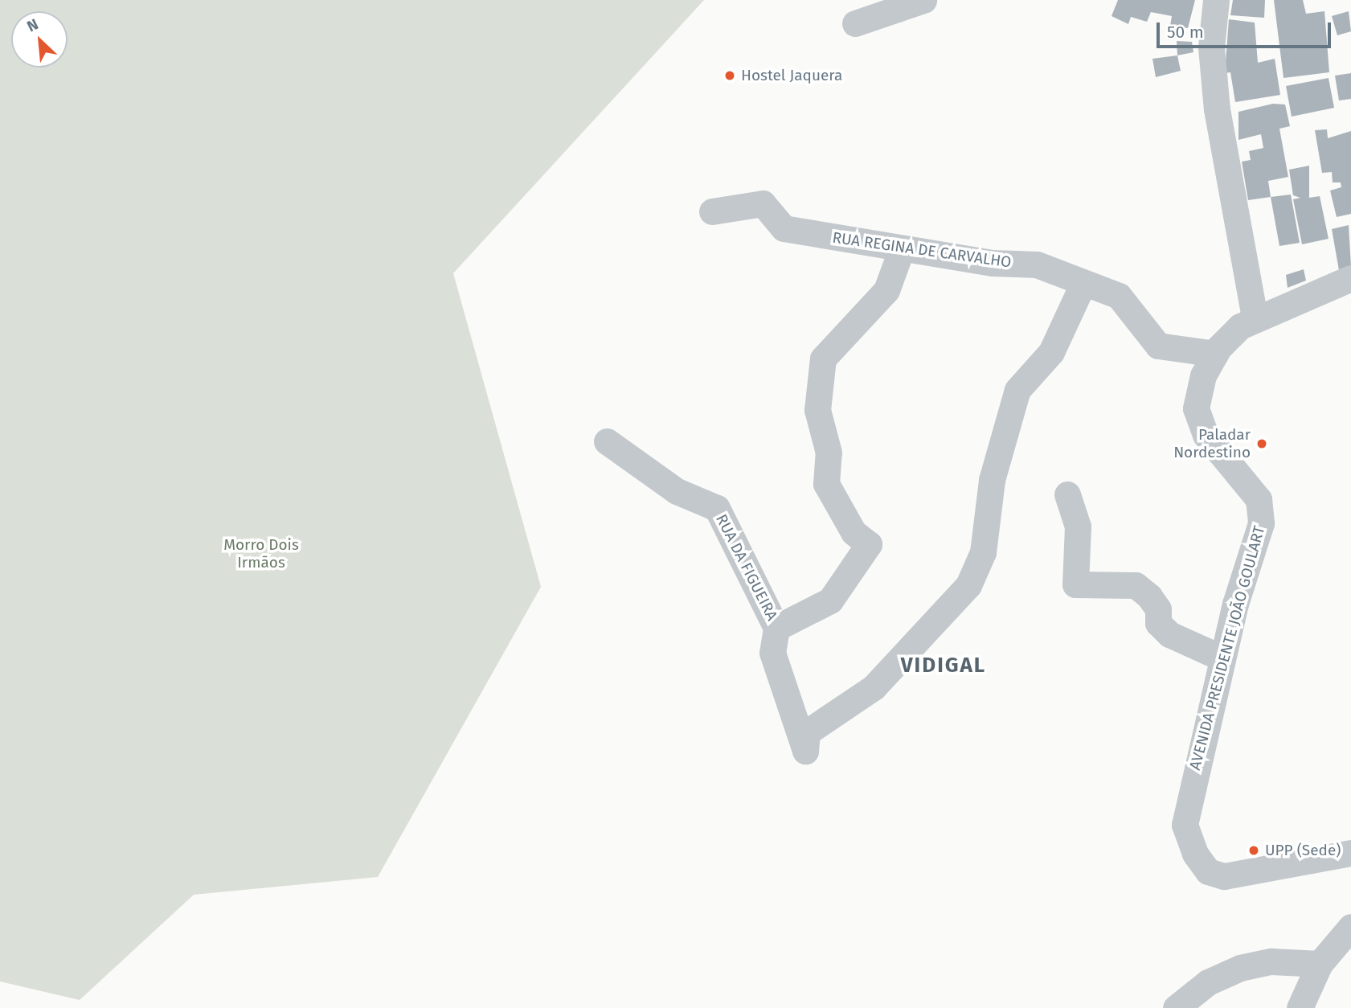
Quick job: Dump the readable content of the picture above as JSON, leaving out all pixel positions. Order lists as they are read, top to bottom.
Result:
{
  "streets": {
    "street": ["RUA REGINA DE CARVALHO", "RUA DA FIGUEIRA", "AVENIDA PRESIDENTE JOÃO GOULART"]
  },
  "crossings": [
    ["RUA REGINA DE CARVALHO", "RUA DA FIGUEIRA"],
    ["RUA REGINA DE CARVALHO", "AVENIDA PRESIDENTE JOÃO GOULART"]
  ],
  "districts": ["VIDIGAL"],
  "parks": ["Morro Dois Irmãos"],
  "places": ["Hostel Jaquera", "Paladar Nordestino", "UPP (Sede)"],
  "scale_bar": "50 m",
  "north": "top left"
}
